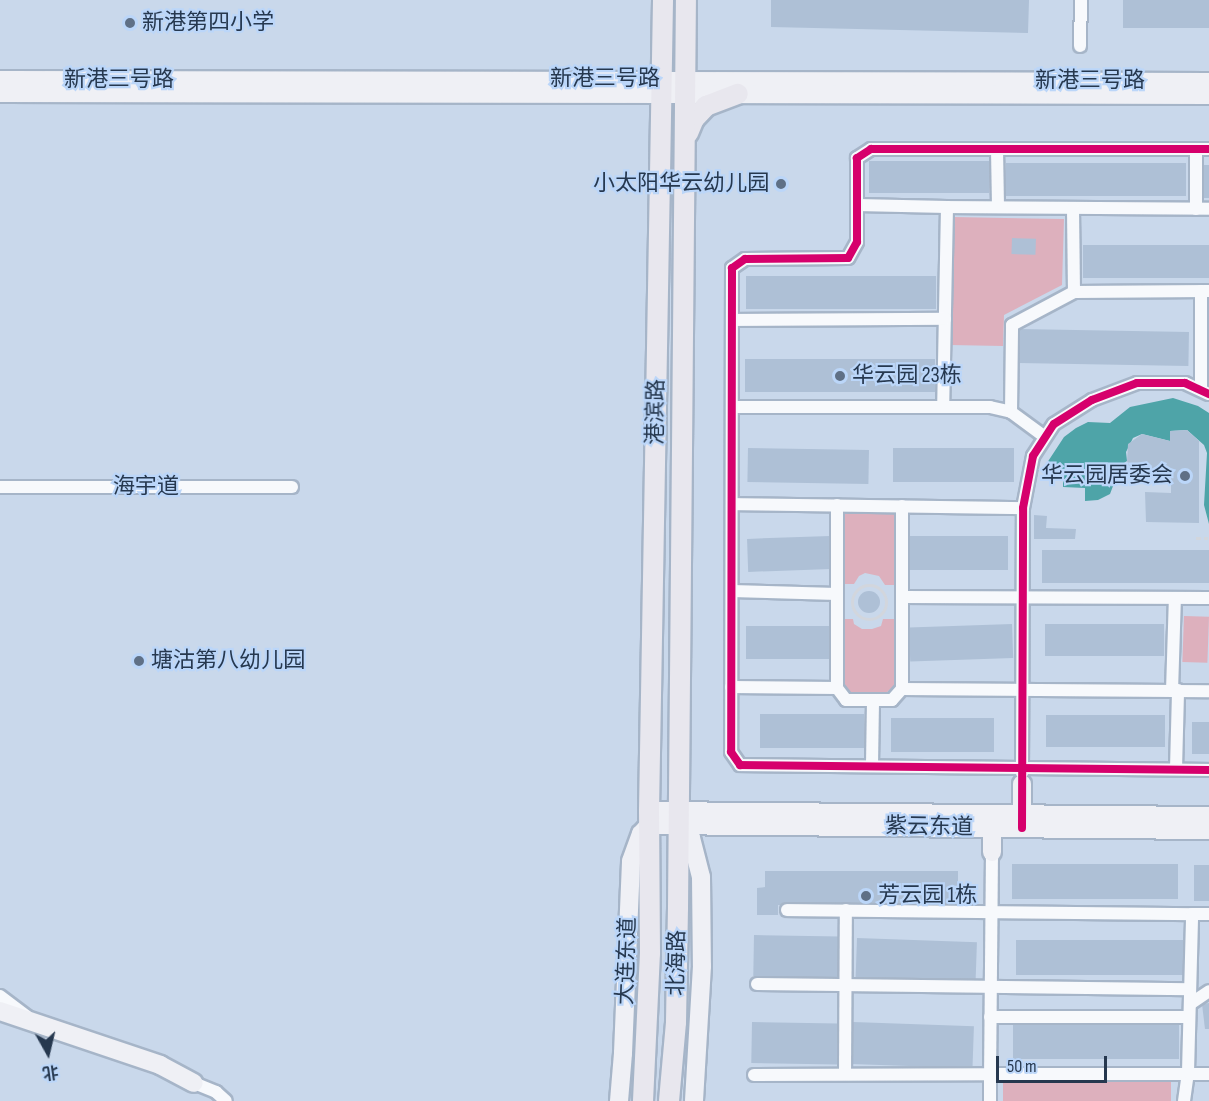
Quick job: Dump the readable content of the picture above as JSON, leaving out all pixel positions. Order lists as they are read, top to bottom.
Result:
{
  "streets": {
    "main road": [
      "新港三号路",
      "港滨路",
      "紫云东道",
      "大连东道",
      "北海路"
    ],
    "street": ["海宇道"]
  },
  "crossings": [
    ["新港三号路", "港滨路"],
    ["港滨路", "紫云东道"],
    ["港滨路", "大连东道"],
    ["港滨路", "北海路"],
    ["紫云东道", "大连东道"],
    ["紫云东道", "北海路"],
    ["大连东道", "北海路"]
  ],
  "places": [
    "新港第四小学",
    "小太阳华云幼儿园",
    "华云园 23栋",
    "华云园居委会",
    "塘沽第八幼儿园",
    "芳云园 1栋"
  ],
  "scale_bar": "50 m",
  "north": "bottom"
}
